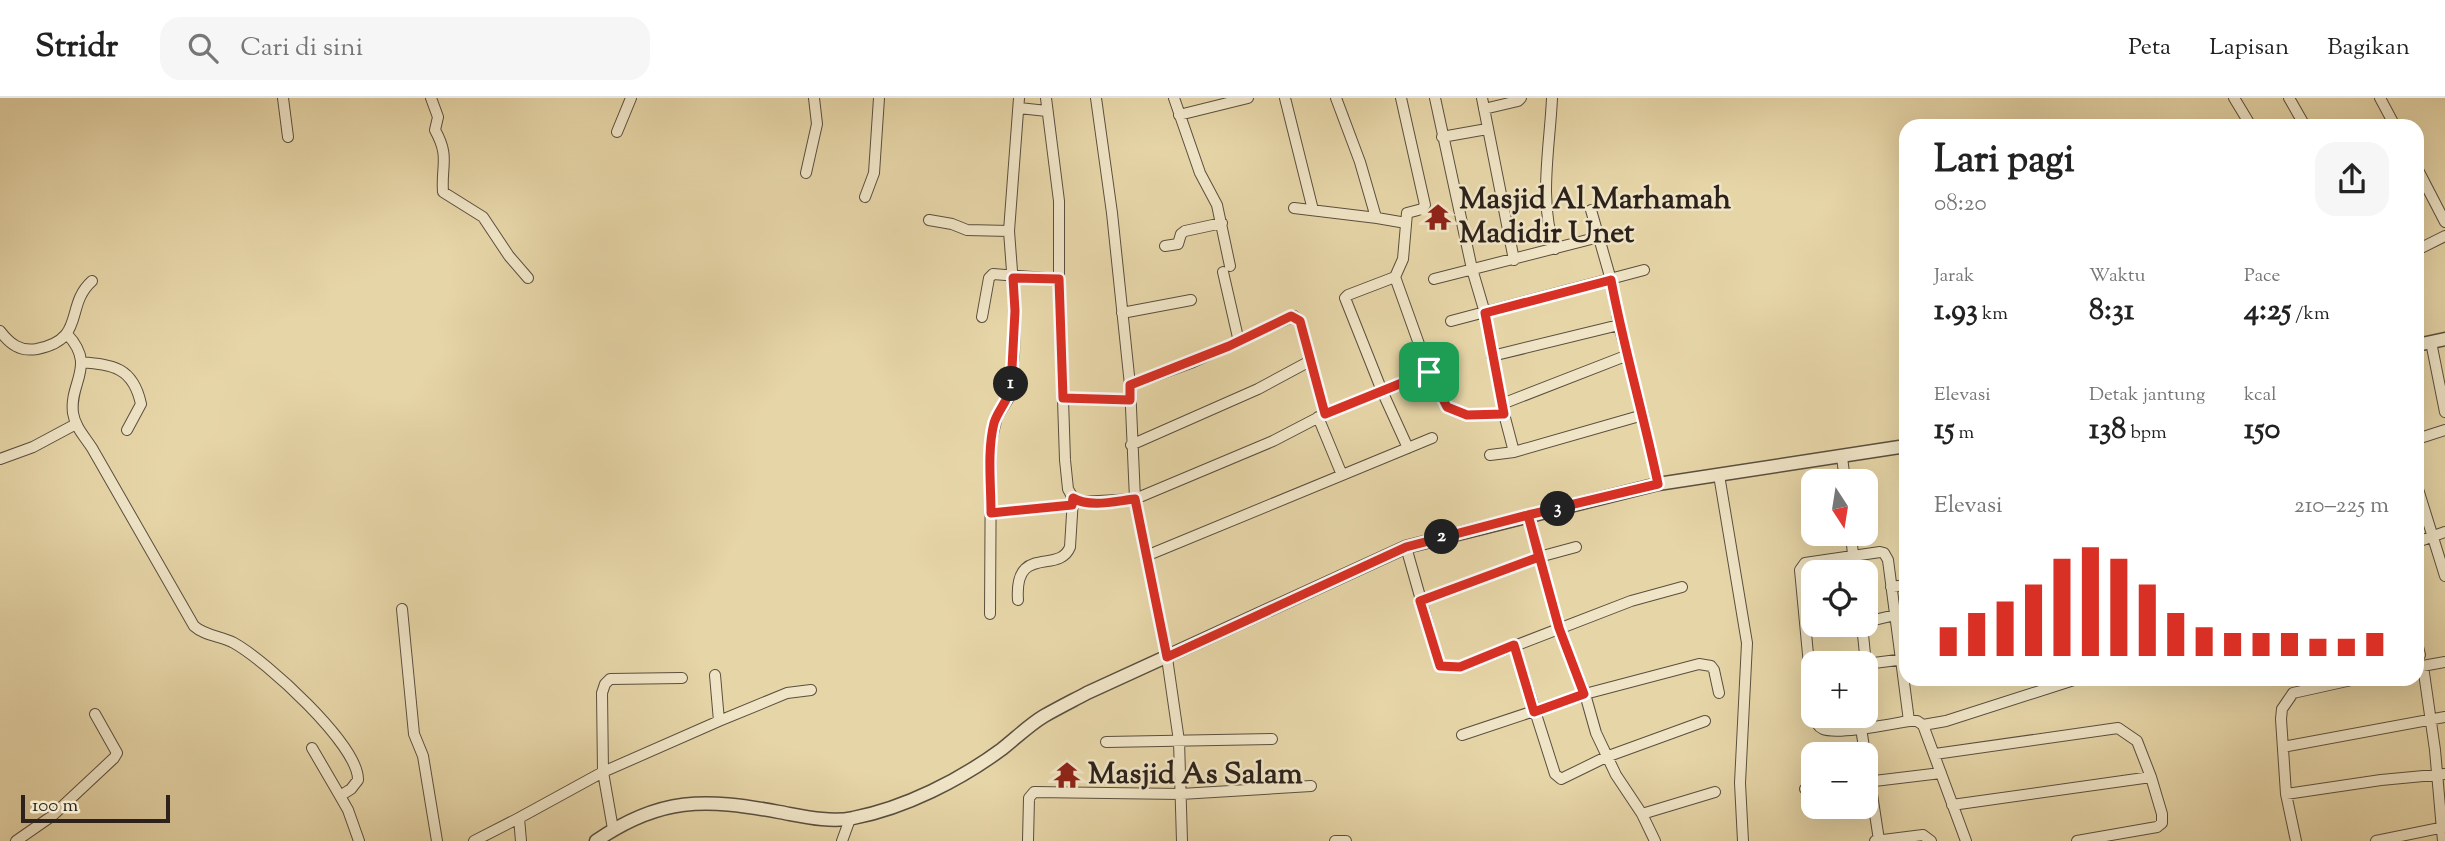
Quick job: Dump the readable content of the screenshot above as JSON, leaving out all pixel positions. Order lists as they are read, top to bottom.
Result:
{
  "places": {
    "temple": ["Masjid Al Marhamah Madidir Unet", "Masjid As Salam"]
  },
  "scale_bar": "100 m",
  "north": "bottom",
  "page": {
    "header": "Stridr",
    "search": "Cari di sini",
    "nav": ["Peta", "Lapisan", "Bagikan"],
    "heading": ["Lari pagi", "08:20"],
    "stats": [
      ["Jarak", "1.93 km"],
      ["Waktu", "8:31"],
      ["Pace", "4:25 /km"],
      ["Elevasi", "15 m"],
      ["Detak jantung", "138 bpm"],
      ["kcal", "150"]
    ],
    "pins": ["1", "3", "2"],
    "map_buttons": ["+", "−"],
    "chart": ["Elevasi", "210–225 m"],
    "scale": "100 m"
  }
}
